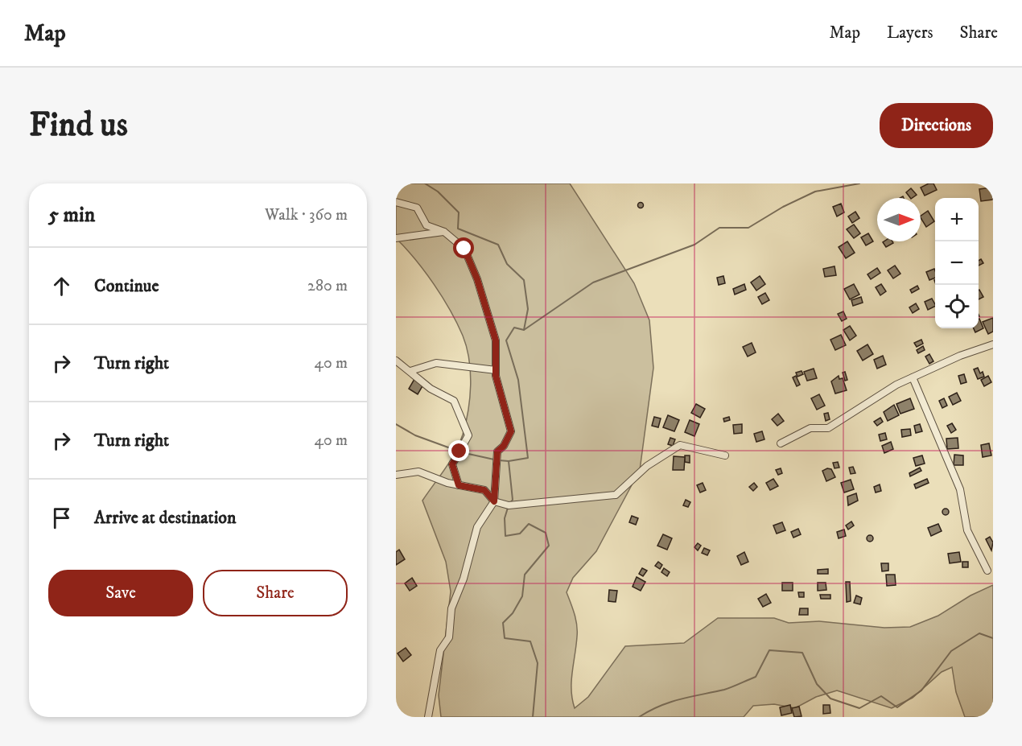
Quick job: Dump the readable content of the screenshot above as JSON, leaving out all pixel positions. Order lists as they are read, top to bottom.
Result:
{
  "north": "right",
  "page": {
    "header": "Map",
    "nav": ["Map", "Layers", "Share"],
    "buttons": [
      "Directions",
      ["Save", "Share"]
    ],
    "title": "Find us",
    "heading": ["5 min", "Walk · 360 m"],
    "map_buttons": ["+", "−"],
    "list": [
      ["Continue", "280 m"],
      ["Turn right", "40 m"],
      ["Turn right", "40 m"],
      "Arrive at destination"
    ]
  }
}
